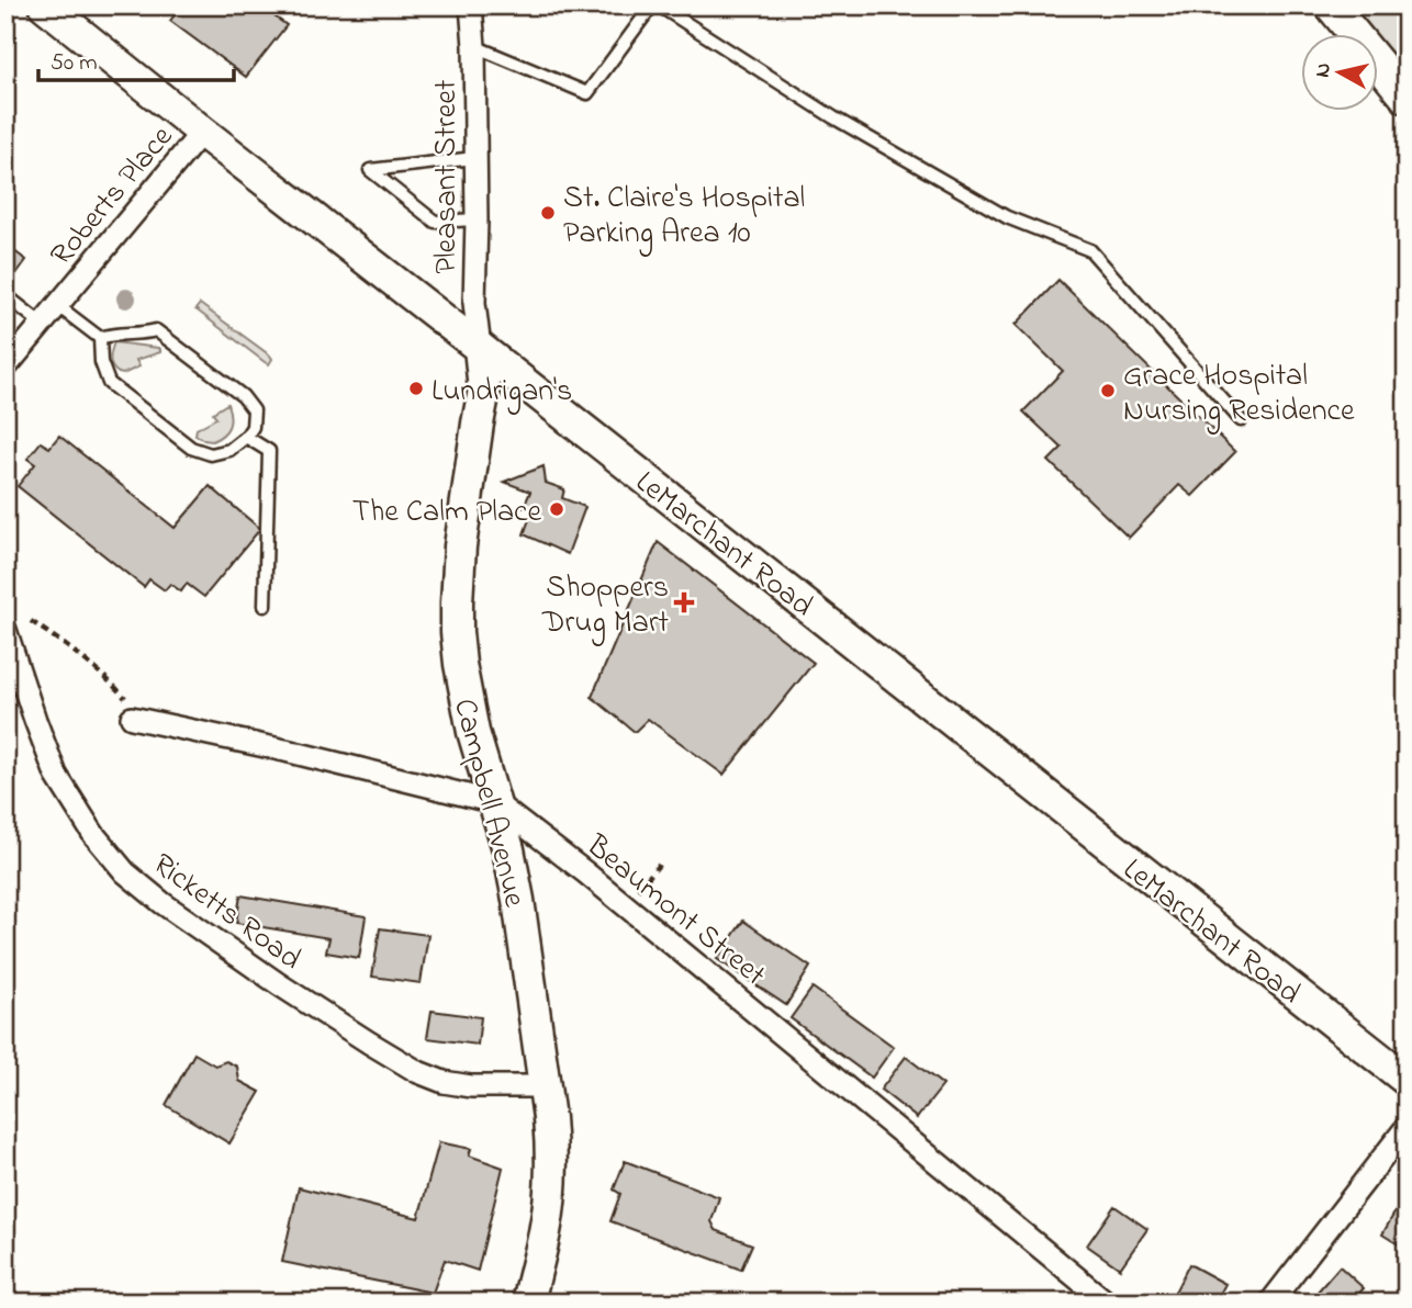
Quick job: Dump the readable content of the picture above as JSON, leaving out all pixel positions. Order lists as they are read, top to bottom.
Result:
{
  "streets": {
    "main road": ["LeMarchant Road", "Campbell Avenue"],
    "street": [
      "Pleasant Street",
      "Roberts Place",
      "Beaumont Street",
      "Ricketts Road"
    ]
  },
  "crossings": [
    ["Pleasant Street", "LeMarchant Road"],
    ["Pleasant Street", "Campbell Avenue"],
    ["Roberts Place", "LeMarchant Road"],
    ["LeMarchant Road", "Campbell Avenue"],
    ["Campbell Avenue", "Beaumont Street"],
    ["Campbell Avenue", "Ricketts Road"]
  ],
  "places": {
    "other": [
      "St. Claire's Hospital Parking Area 10",
      "Lundrigan's",
      "Grace Hospital Nursing Residence",
      "The Calm Place"
    ],
    "health": ["Shoppers Drug Mart"]
  },
  "scale_bar": "50 m",
  "north": "left"
}
